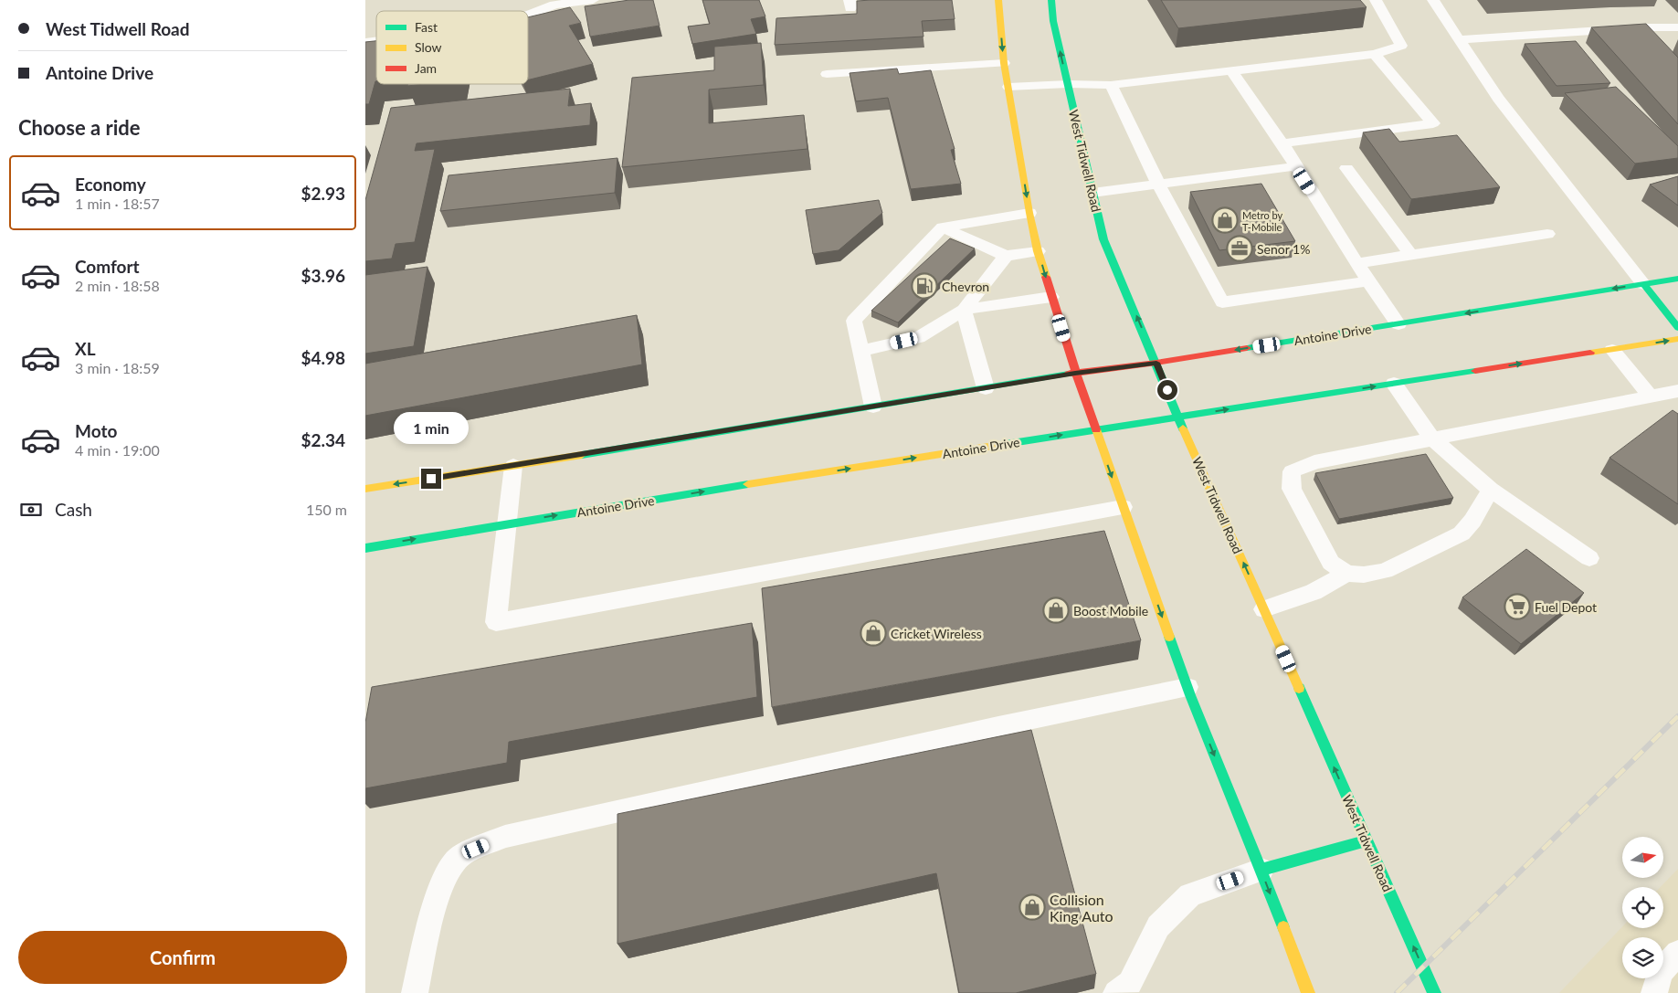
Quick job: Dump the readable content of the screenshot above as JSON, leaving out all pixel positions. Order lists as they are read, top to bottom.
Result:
{
  "streets": {
    "main road": ["West Tidwell Road", "Antoine Drive"]
  },
  "crossings": [
    ["West Tidwell Road", "Antoine Drive"]
  ],
  "places": {
    "shop": [
      "Metro by T-Mobile",
      "Boost Mobile",
      "Cricket Wireless",
      "Collision King Auto"
    ],
    "office": ["Senor 1%"],
    "fuel station": ["Chevron"],
    "supermarket": ["Fuel Depot"]
  },
  "legend": ["Fast", "Slow", "Jam"],
  "north": "right",
  "page": {
    "banner": ["West Tidwell Road", "Antoine Drive"],
    "heading": "Choose a ride",
    "list": [
      {
        "name": "Economy",
        "note": "1 min · 18:57",
        "value": "$2.93"
      },
      {
        "name": "Comfort",
        "note": "2 min · 18:58",
        "value": "$3.96"
      },
      {
        "name": "XL",
        "note": "3 min · 18:59",
        "value": "$4.98"
      },
      {
        "name": "Moto",
        "note": "4 min · 19:00",
        "value": "$2.34"
      }
    ],
    "bubble": "1 min",
    "pay": ["Cash", "150 m"],
    "buttons": "Confirm"
  }
}
